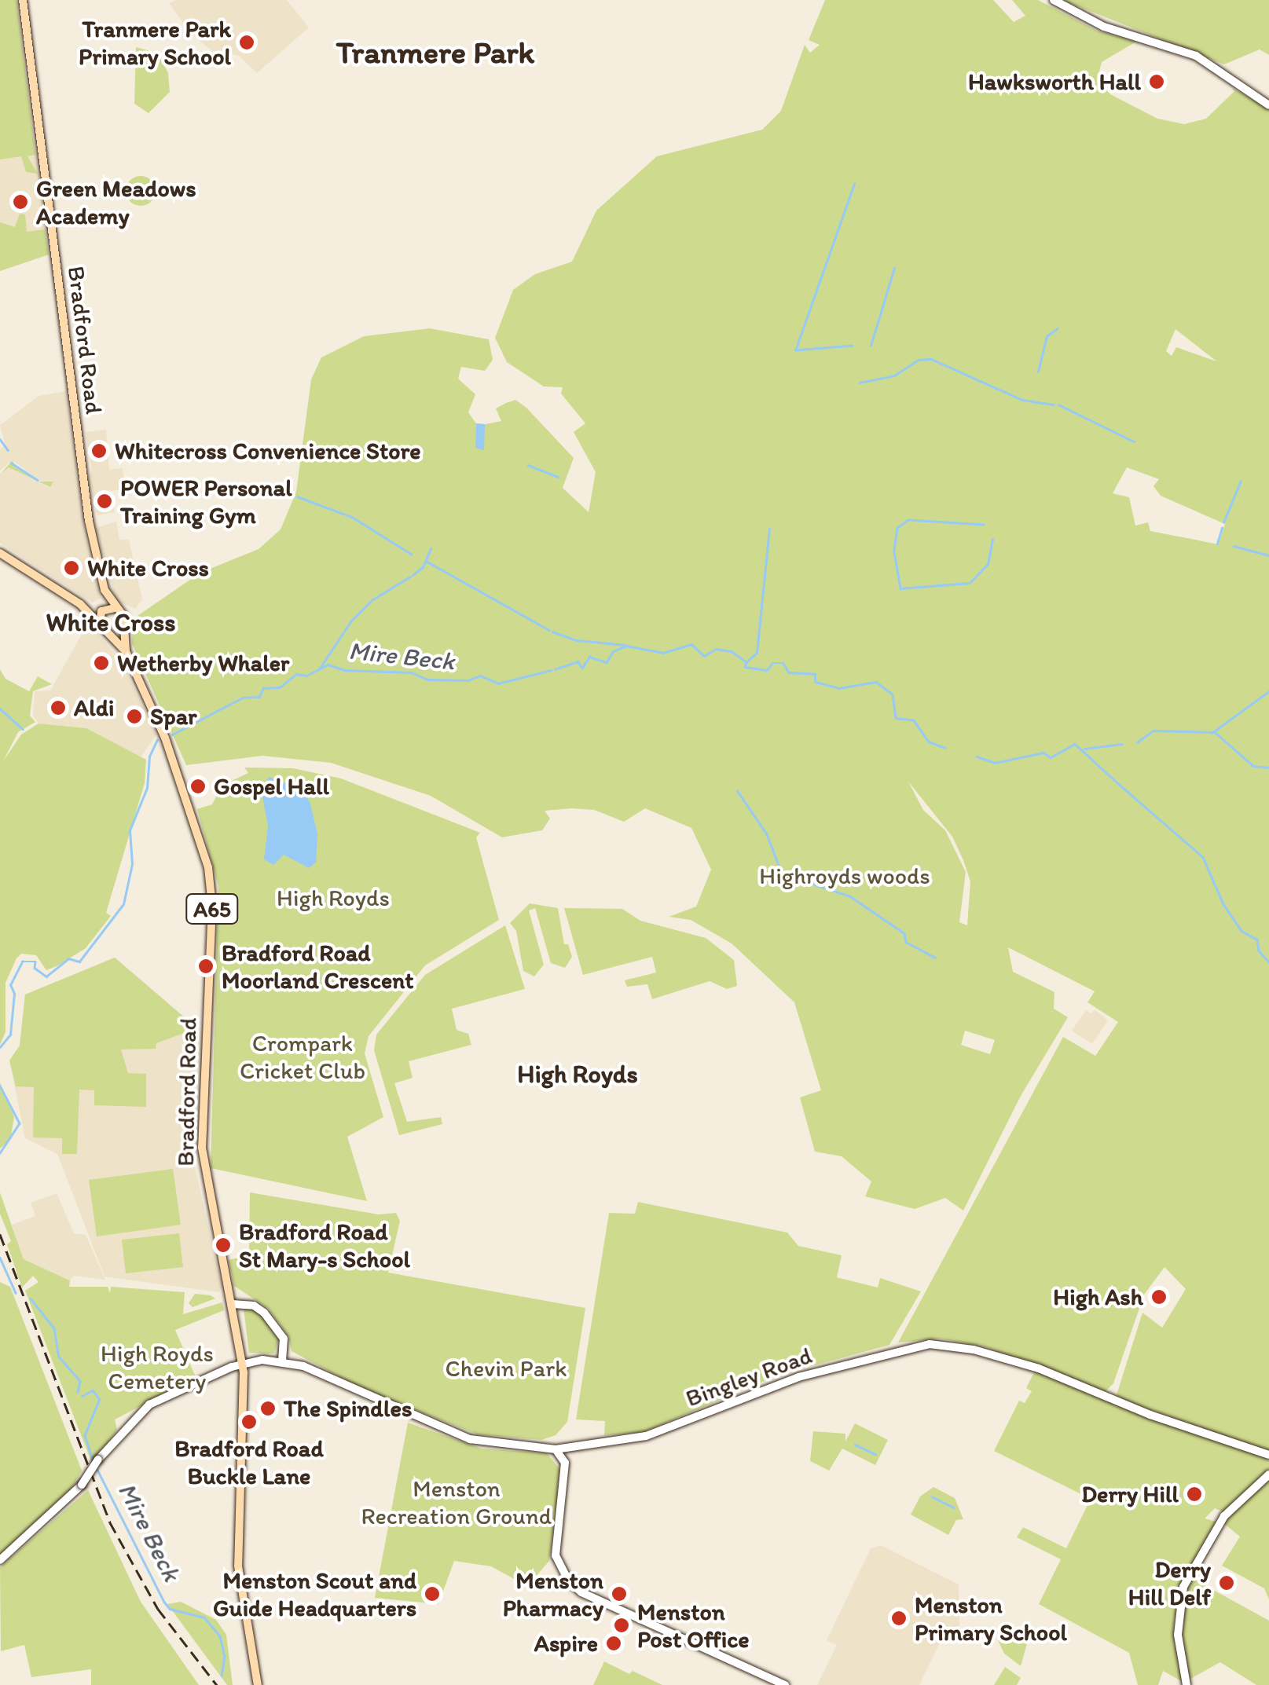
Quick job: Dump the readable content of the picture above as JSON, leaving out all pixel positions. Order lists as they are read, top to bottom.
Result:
{
  "streets": {
    "main road": ["Bradford Road", "A65"],
    "street": ["Bingley Road"]
  },
  "crossings": [
    ["Bradford Road", "A65"],
    ["Bradford Road", "Bingley Road"]
  ],
  "districts": ["Tranmere Park", "White Cross", "High Royds"],
  "water": ["Mire Beck"],
  "parks": [
    "Highroyds woods",
    "High Royds",
    "Crompark Cricket Club",
    "High Royds Cemetery",
    "Chevin Park",
    "Menston Recreation Ground"
  ],
  "places": [
    "Tranmere Park Primary School",
    "Hawksworth Hall",
    "Green Meadows Academy",
    "Whitecross Convenience Store",
    "POWER Personal Training Gym",
    "White Cross",
    "Wetherby Whaler",
    "Aldi",
    "Spar",
    "Gospel Hall",
    "Bradford Road Moorland Crescent",
    "Bradford Road St Mary-s School",
    "High Ash",
    "The Spindles",
    "Bradford Road Buckle Lane",
    "Derry Hill",
    "Derry Hill Delf",
    "Menston Scout and Guide Headquarters",
    "Menston Pharmacy",
    "Menston Primary School",
    "Menston Post Office",
    "Aspire"
  ]
}
